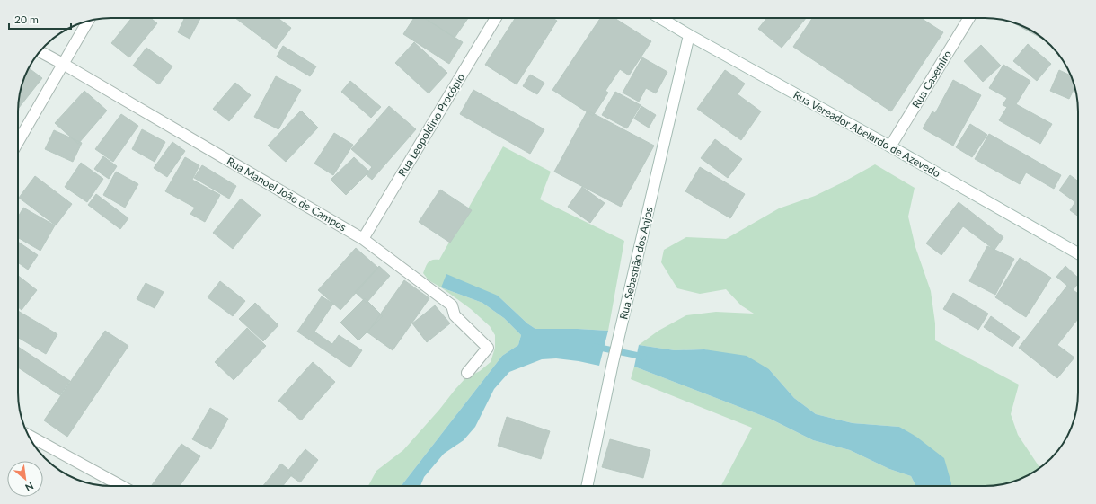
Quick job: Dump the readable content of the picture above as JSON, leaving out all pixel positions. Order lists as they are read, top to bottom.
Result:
{
  "streets": {
    "street": [
      "Rua Casemiro",
      "Rua Leopoldino Procópio",
      "Rua Vereador Abelardo de Azevedo",
      "Rua Manoel João de Campos",
      "Rua Sebastião dos Anjos"
    ]
  },
  "crossings": [
    ["Rua Casemiro", "Rua Vereador Abelardo de Azevedo"],
    ["Rua Leopoldino Procópio", "Rua Manoel João de Campos"],
    ["Rua Vereador Abelardo de Azevedo", "Rua Sebastião dos Anjos"]
  ],
  "scale_bar": "20 m",
  "north": "bottom right"
}
